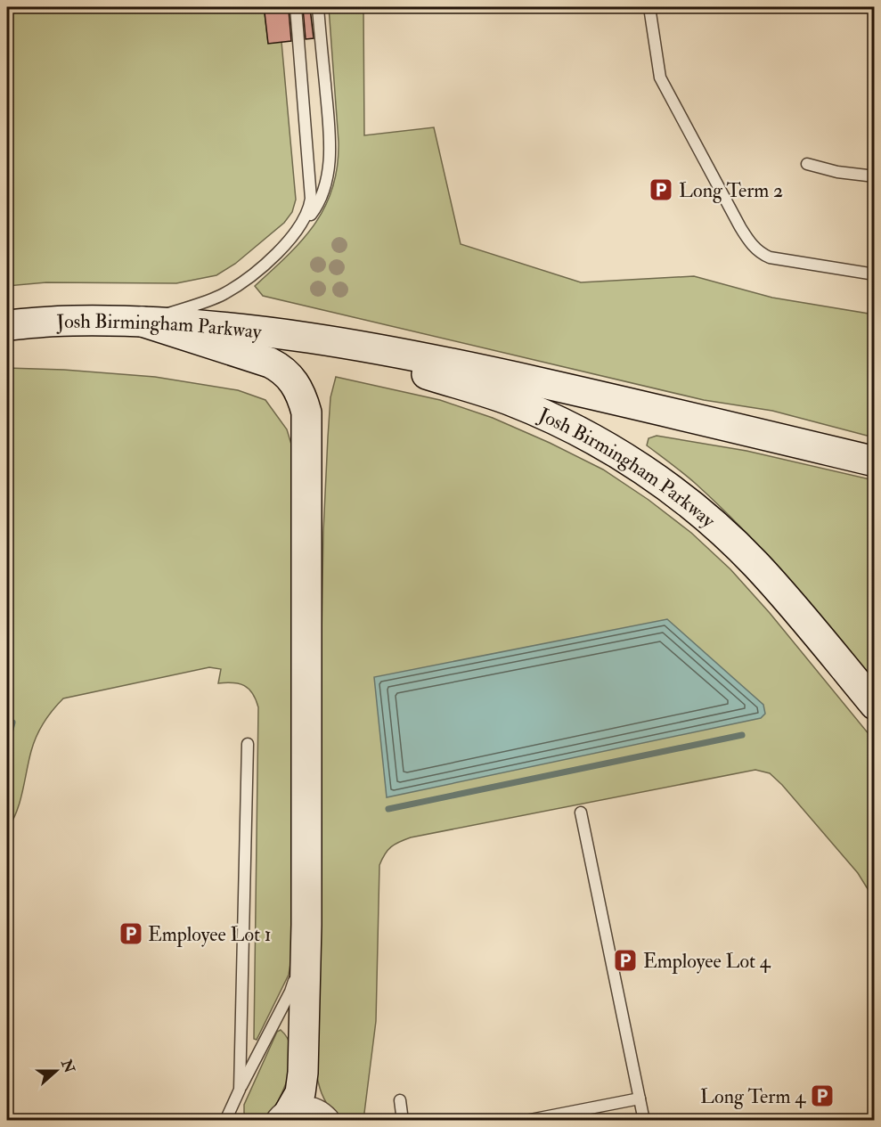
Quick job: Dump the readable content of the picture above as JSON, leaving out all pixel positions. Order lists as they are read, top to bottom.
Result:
{
  "streets": {
    "main road": ["Josh Birmingham Parkway"]
  },
  "places": {
    "parking": [
      "Long Term 2",
      "Employee Lot 1",
      "Employee Lot 4",
      "Long Term 4"
    ]
  },
  "north": "right"
}
